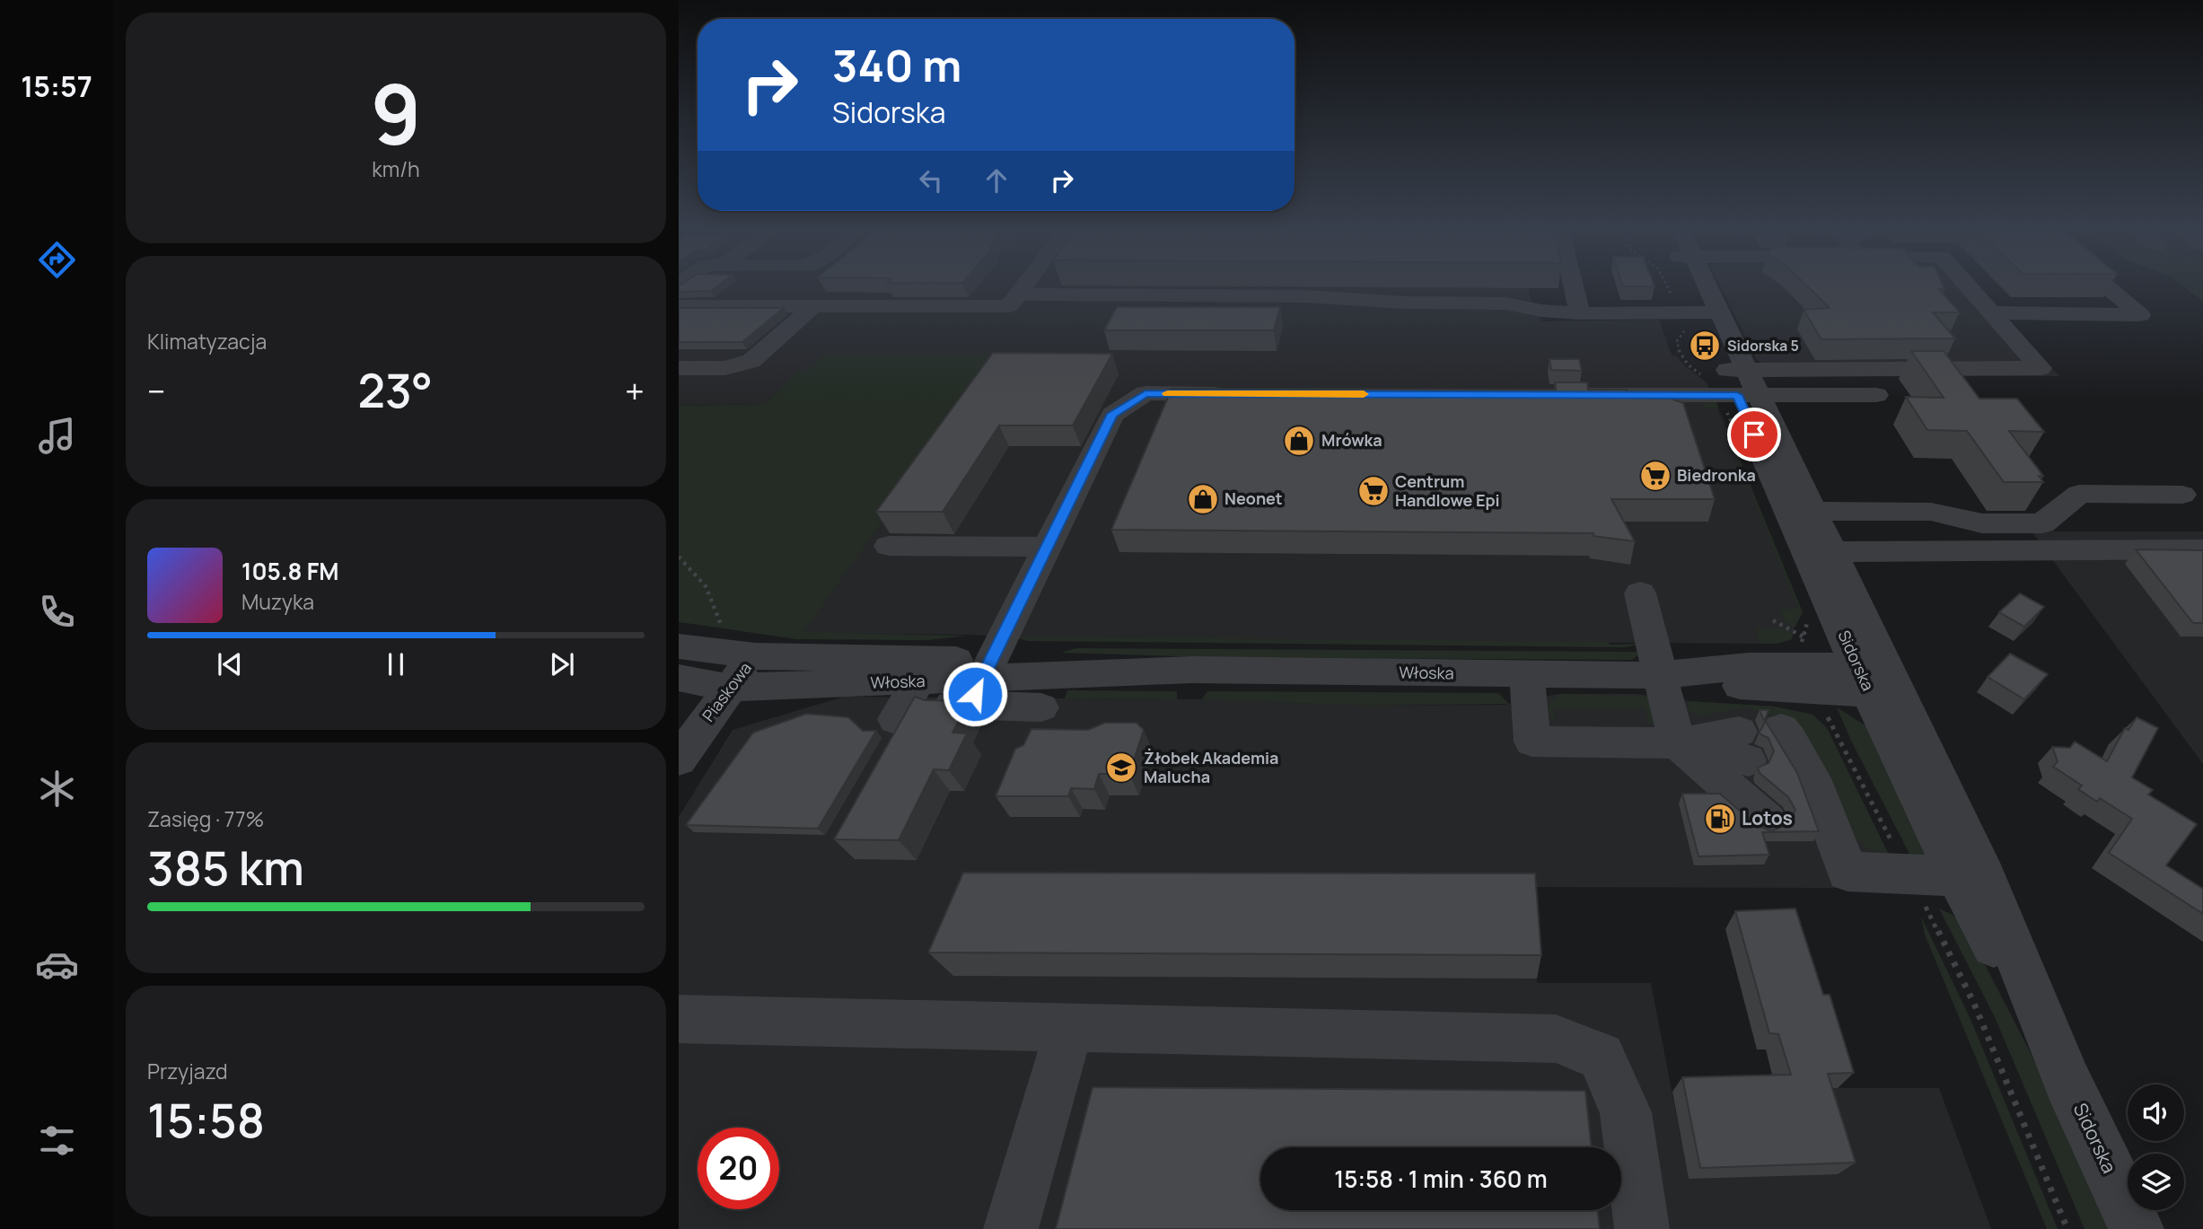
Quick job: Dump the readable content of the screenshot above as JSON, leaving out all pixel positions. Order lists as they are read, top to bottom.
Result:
{
  "streets": {
    "street": ["Sidorska", "Włoska", "Piaskowa"]
  },
  "crossings": [
    ["Sidorska", "Włoska"],
    ["Włoska", "Piaskowa"]
  ],
  "places": {
    "bus stop": ["Sidorska 5"],
    "shop": ["Mrówka", "Neonet"],
    "supermarket": ["Biedronka", "Centrum Handlowe Epi"],
    "school or university": ["Żłobek Akademia Malucha"],
    "fuel station": ["Lotos"]
  },
  "page": {
    "tabs": "15:57",
    "tile": [
      ["9", "km/h"],
      "Klimatyzacja",
      ["Zasięg · 77%", "385 km"],
      ["Przyjazd", "15:58"]
    ],
    "turn": ["340 m", "Sidorska"],
    "heat": ["−", "23°", "+"],
    "song": ["105.8 FM", "Muzyka"],
    "limit": "20",
    "trip": "15:58 · 1 min · 360 m"
  }
}
